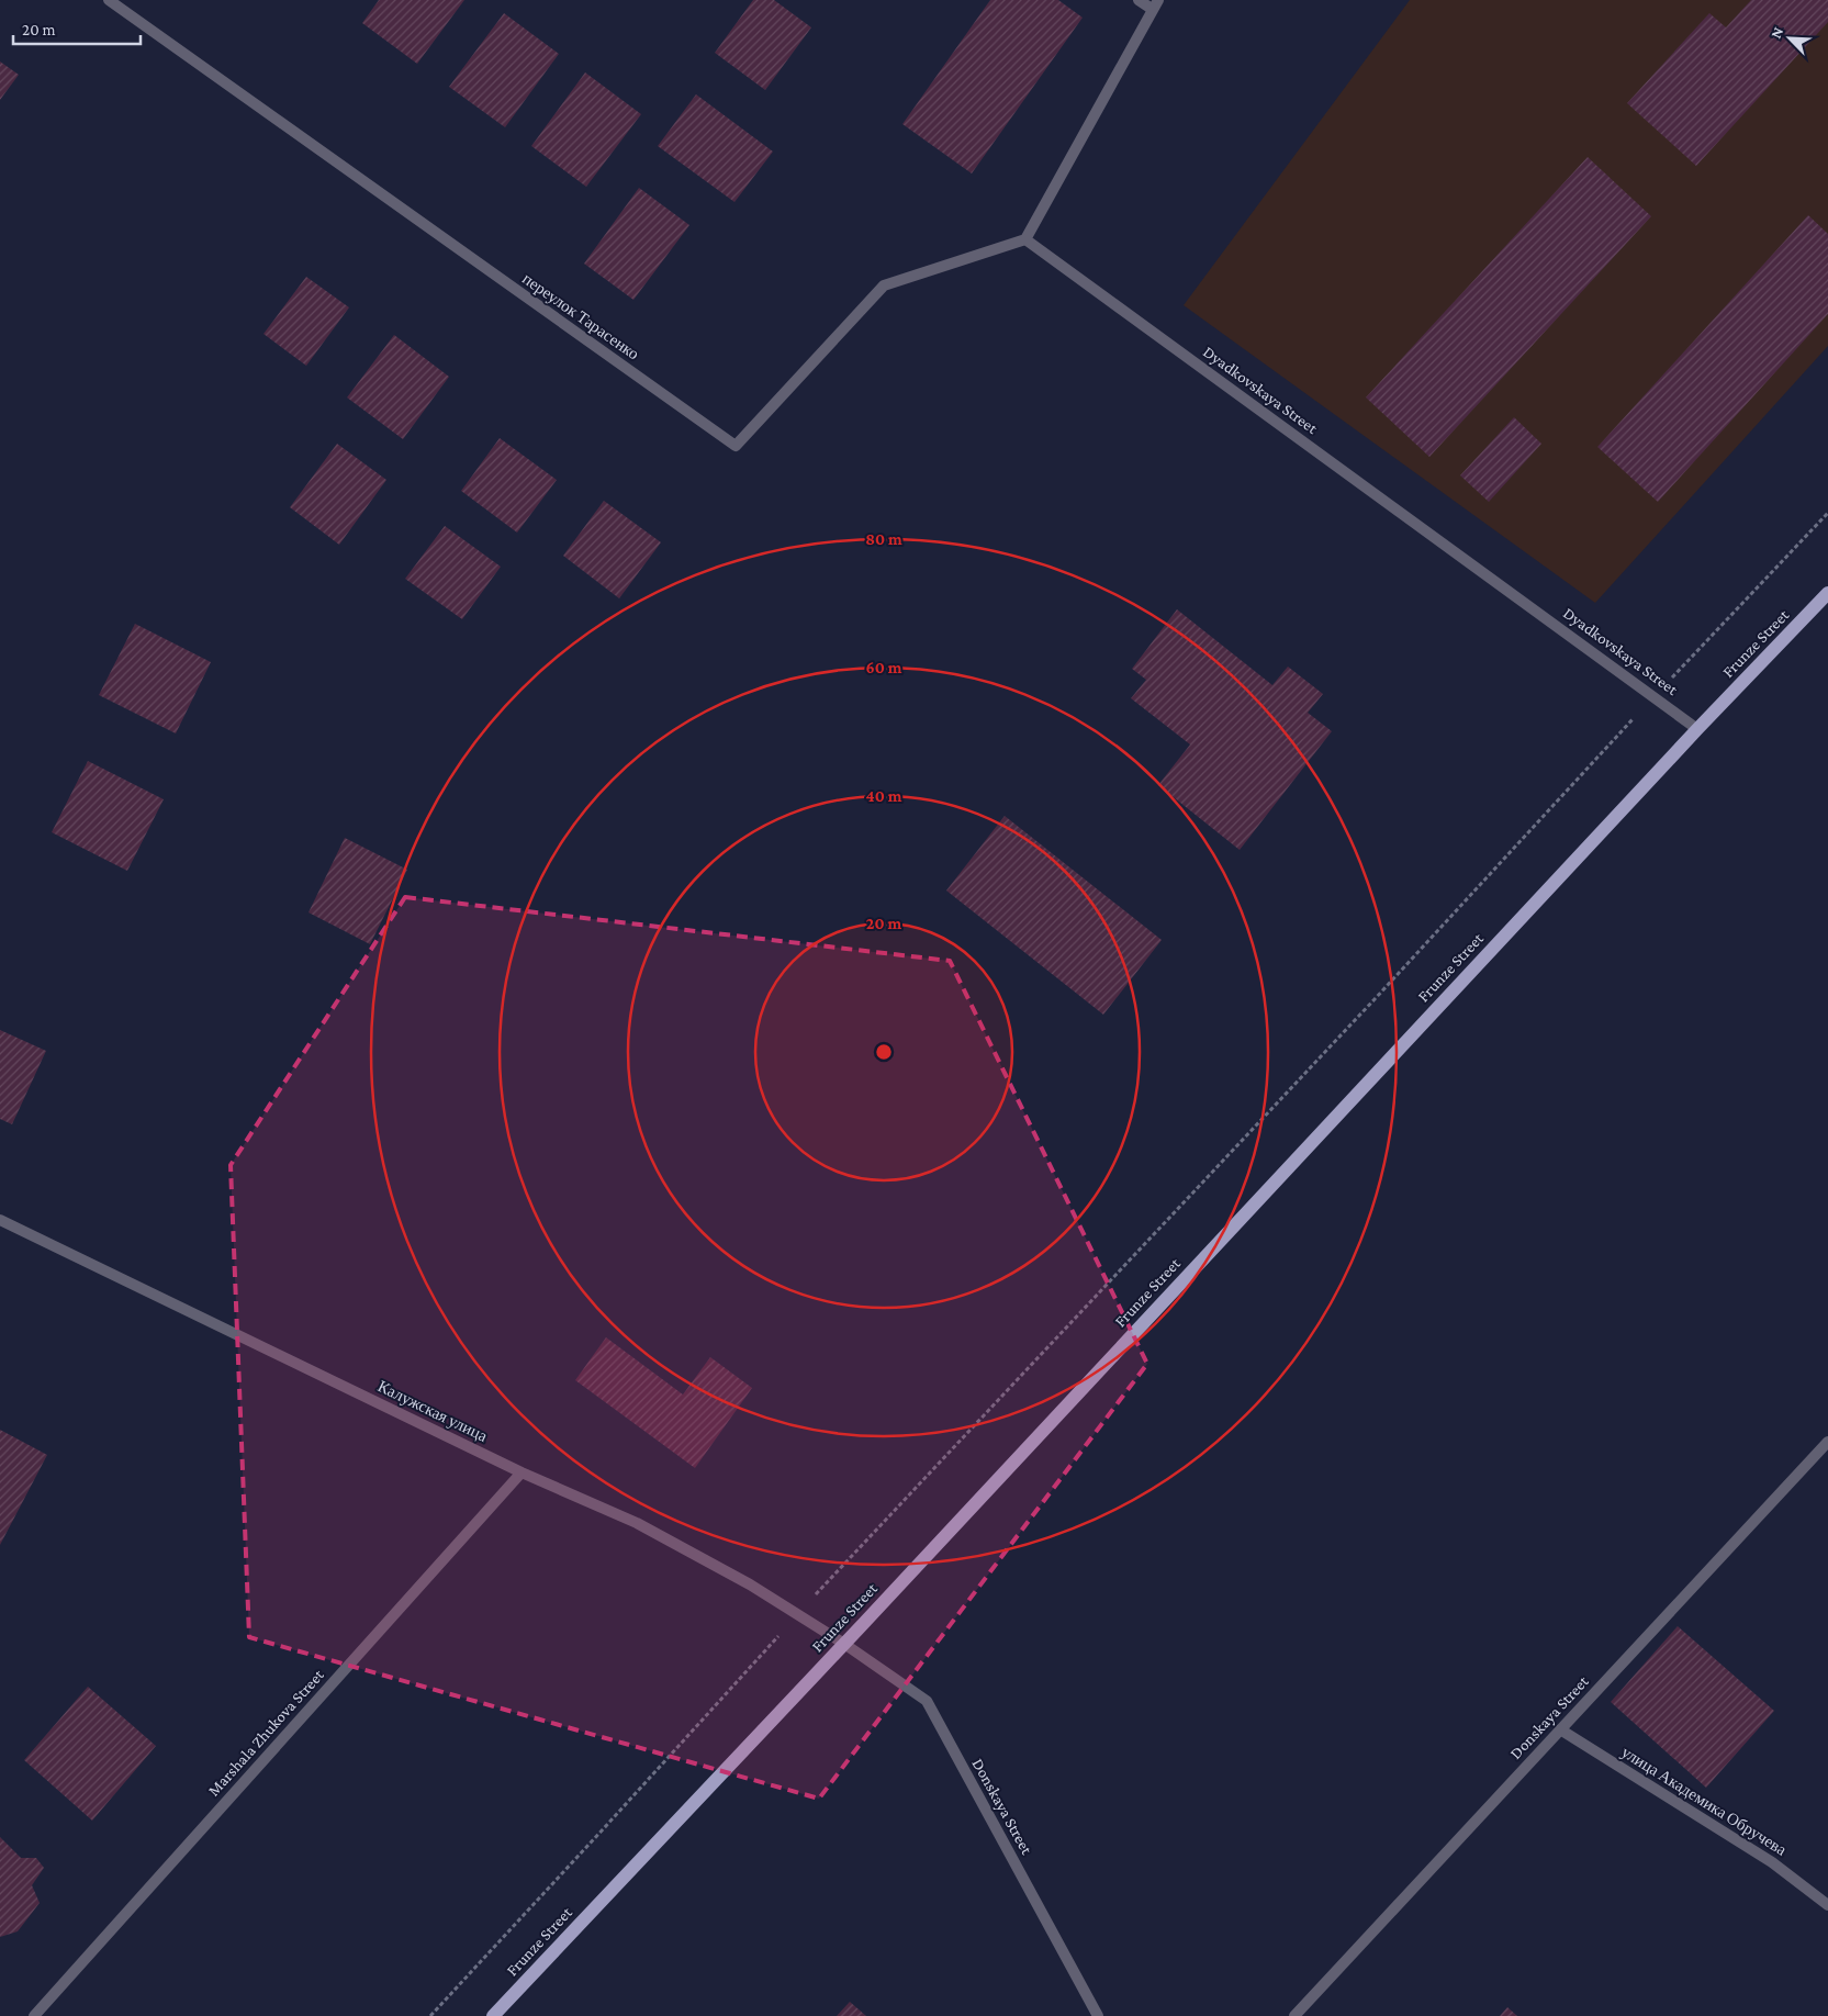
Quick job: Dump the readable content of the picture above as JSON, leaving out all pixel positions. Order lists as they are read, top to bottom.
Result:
{
  "streets": {
    "main road": ["Frunze Street"],
    "street": [
      "переулок Тарасенко",
      "Dyadkovskaya Street",
      "Калужская улица",
      "Donskaya Street",
      "Marshala Zhukova Street",
      "улица Академика Обручева"
    ]
  },
  "crossings": [
    ["переулок Тарасенко", "Dyadkovskaya Street"],
    ["Dyadkovskaya Street", "Frunze Street"],
    ["Frunze Street", "Калужская улица"],
    ["Frunze Street", "Donskaya Street"],
    ["Калужская улица", "Donskaya Street"],
    ["Калужская улица", "Marshala Zhukova Street"],
    ["Donskaya Street", "улица Академика Обручева"]
  ],
  "scale_bar": "20 m",
  "north": "top left",
  "rings": [
    "80 m",
    "60 m",
    "40 m",
    "20 m"
  ]
}
